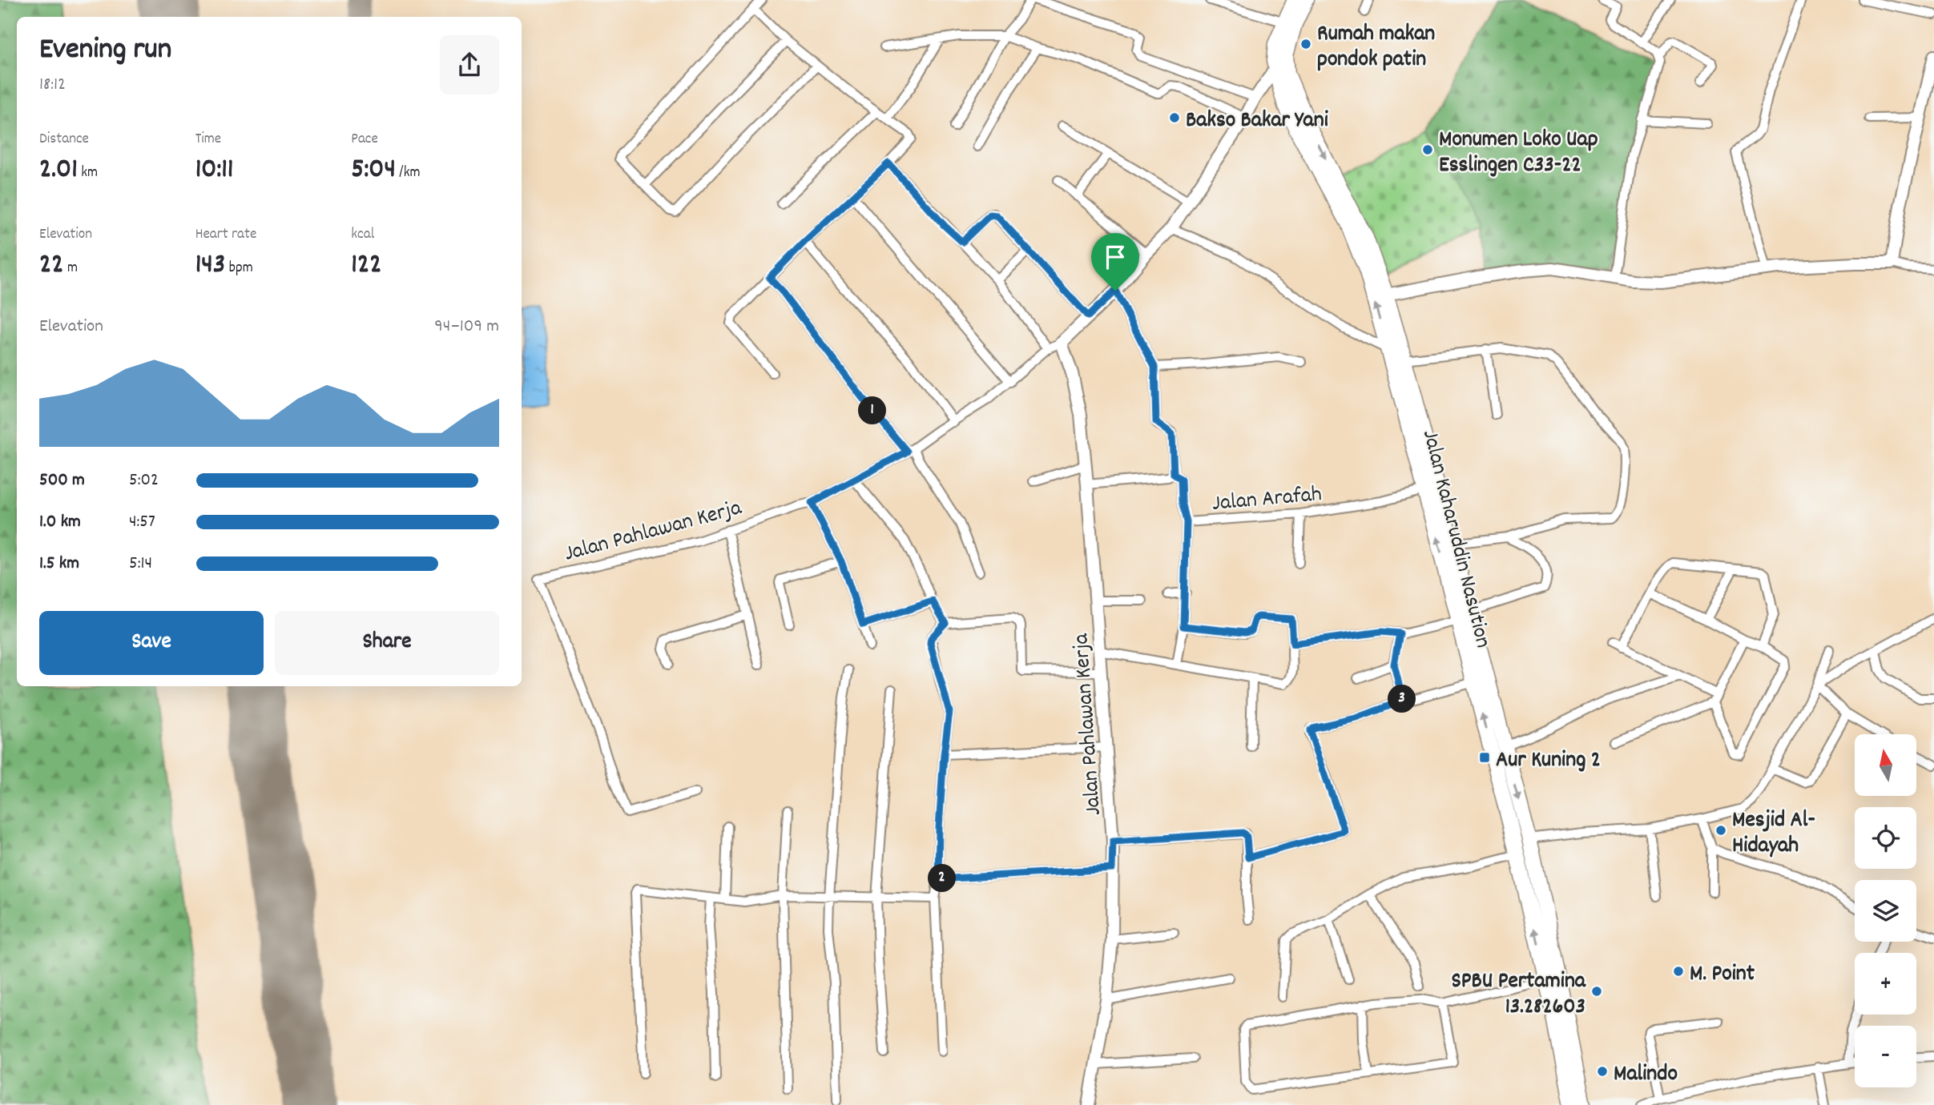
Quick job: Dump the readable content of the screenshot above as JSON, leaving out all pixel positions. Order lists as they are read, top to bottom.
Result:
{
  "streets": {
    "highway": ["Jalan Kaharuddin Nasution"],
    "street": ["Jalan Arafah", "Jalan Pahlawan Kerja"]
  },
  "crossings": [
    ["Jalan Arafah", "Jalan Kaharuddin Nasution"],
    ["Jalan Pahlawan Kerja", "Jalan Kaharuddin Nasution"]
  ],
  "places": {
    "other": [
      "Rumah makan pondok patin",
      "Bakso Bakar Yani",
      "Monumen Loko Uap Esslingen C33-22",
      "Mesjid Al- Hidayah",
      "M. Point",
      "SPBU Pertamina 13.282603",
      "Malindo"
    ],
    "transit": ["Aur Kuning 2"]
  },
  "north": "top",
  "page": {
    "heading": ["Evening run", "18:12"],
    "stats": [
      ["Distance", "2.01 km"],
      ["Time", "10:11"],
      ["Pace", "5:04 /km"],
      ["Elevation", "22 m"],
      ["Heart rate", "143 bpm"],
      ["kcal", "122"]
    ],
    "chart": ["Elevation", "94–109 m"],
    "pins": ["1", "3", "2"],
    "list": [
      {
        "name": "500 m",
        "note": "5:02"
      },
      {
        "name": "1.0 km",
        "note": "4:57"
      },
      {
        "name": "1.5 km",
        "note": "5:14"
      }
    ],
    "buttons": ["Save", "Share"],
    "map_buttons": ["+", "−"]
  }
}
